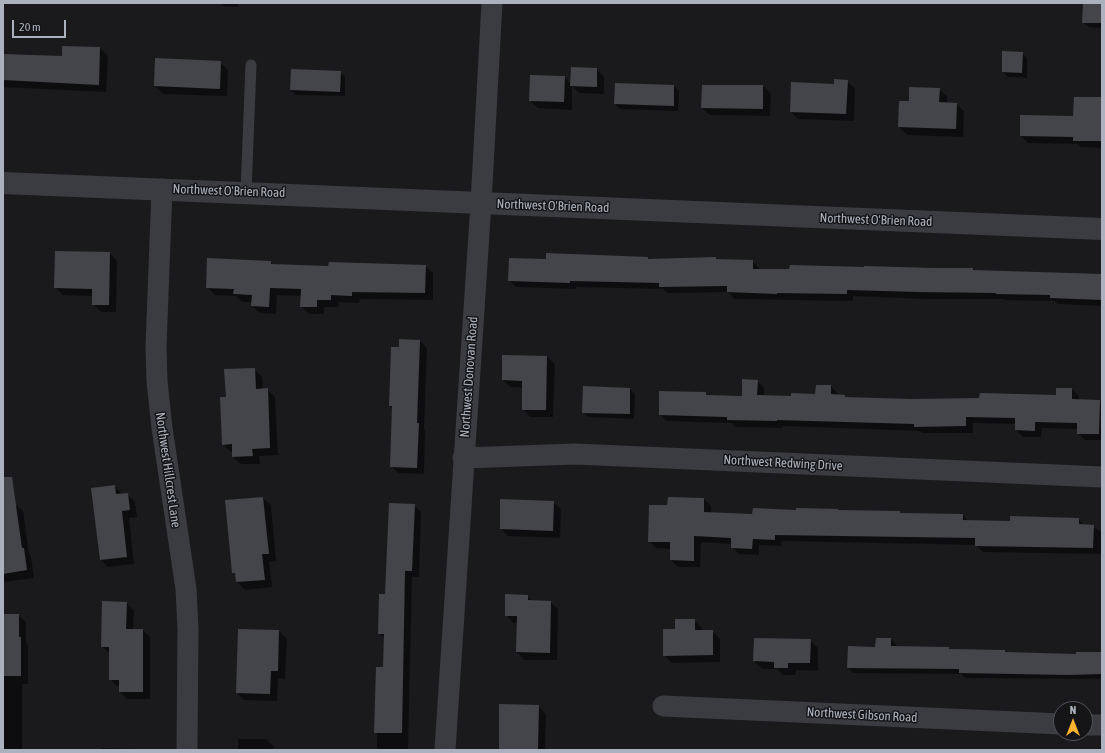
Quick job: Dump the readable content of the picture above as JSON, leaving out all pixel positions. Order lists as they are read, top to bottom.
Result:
{
  "streets": {
    "street": [
      "Northwest O'Brien Road",
      "Northwest Donovan Road",
      "Northwest Redwing Drive",
      "Northwest Hillcrest Lane",
      "Northwest Gibson Road"
    ]
  },
  "crossings": [
    ["Northwest O'Brien Road", "Northwest Donovan Road"],
    ["Northwest O'Brien Road", "Northwest Hillcrest Lane"],
    ["Northwest Donovan Road", "Northwest Redwing Drive"]
  ],
  "scale_bar": "20 m",
  "north": "top"
}
